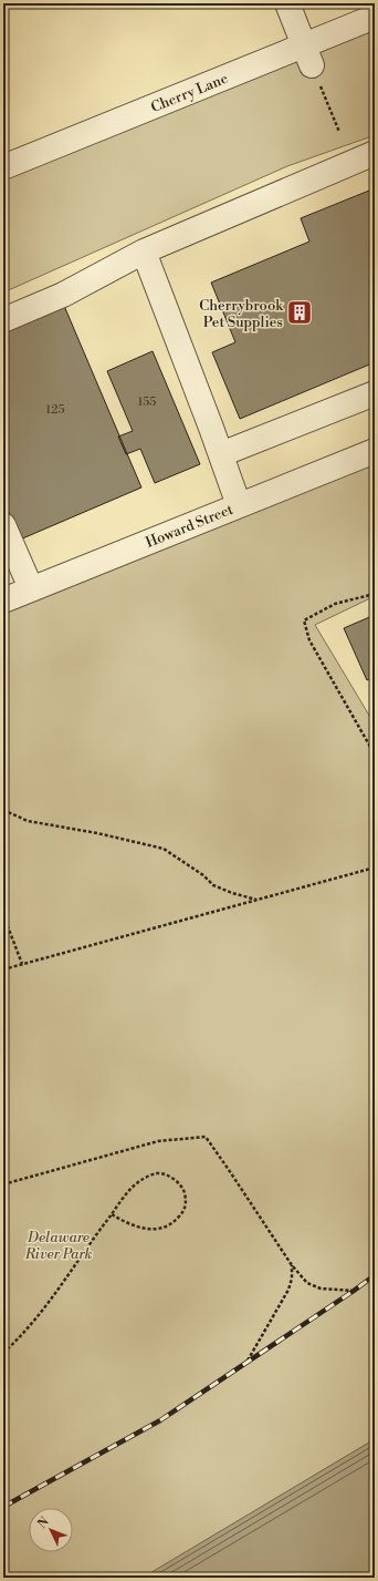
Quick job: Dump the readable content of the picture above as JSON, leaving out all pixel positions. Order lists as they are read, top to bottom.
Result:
{
  "streets": {
    "street": ["Cherry Lane", "Howard Street"]
  },
  "parks": ["Delaware River Park"],
  "places": {
    "building": ["Cherrybrook Pet Supplies"]
  },
  "house_numbers": ["155", "125"],
  "north": "top left"
}
